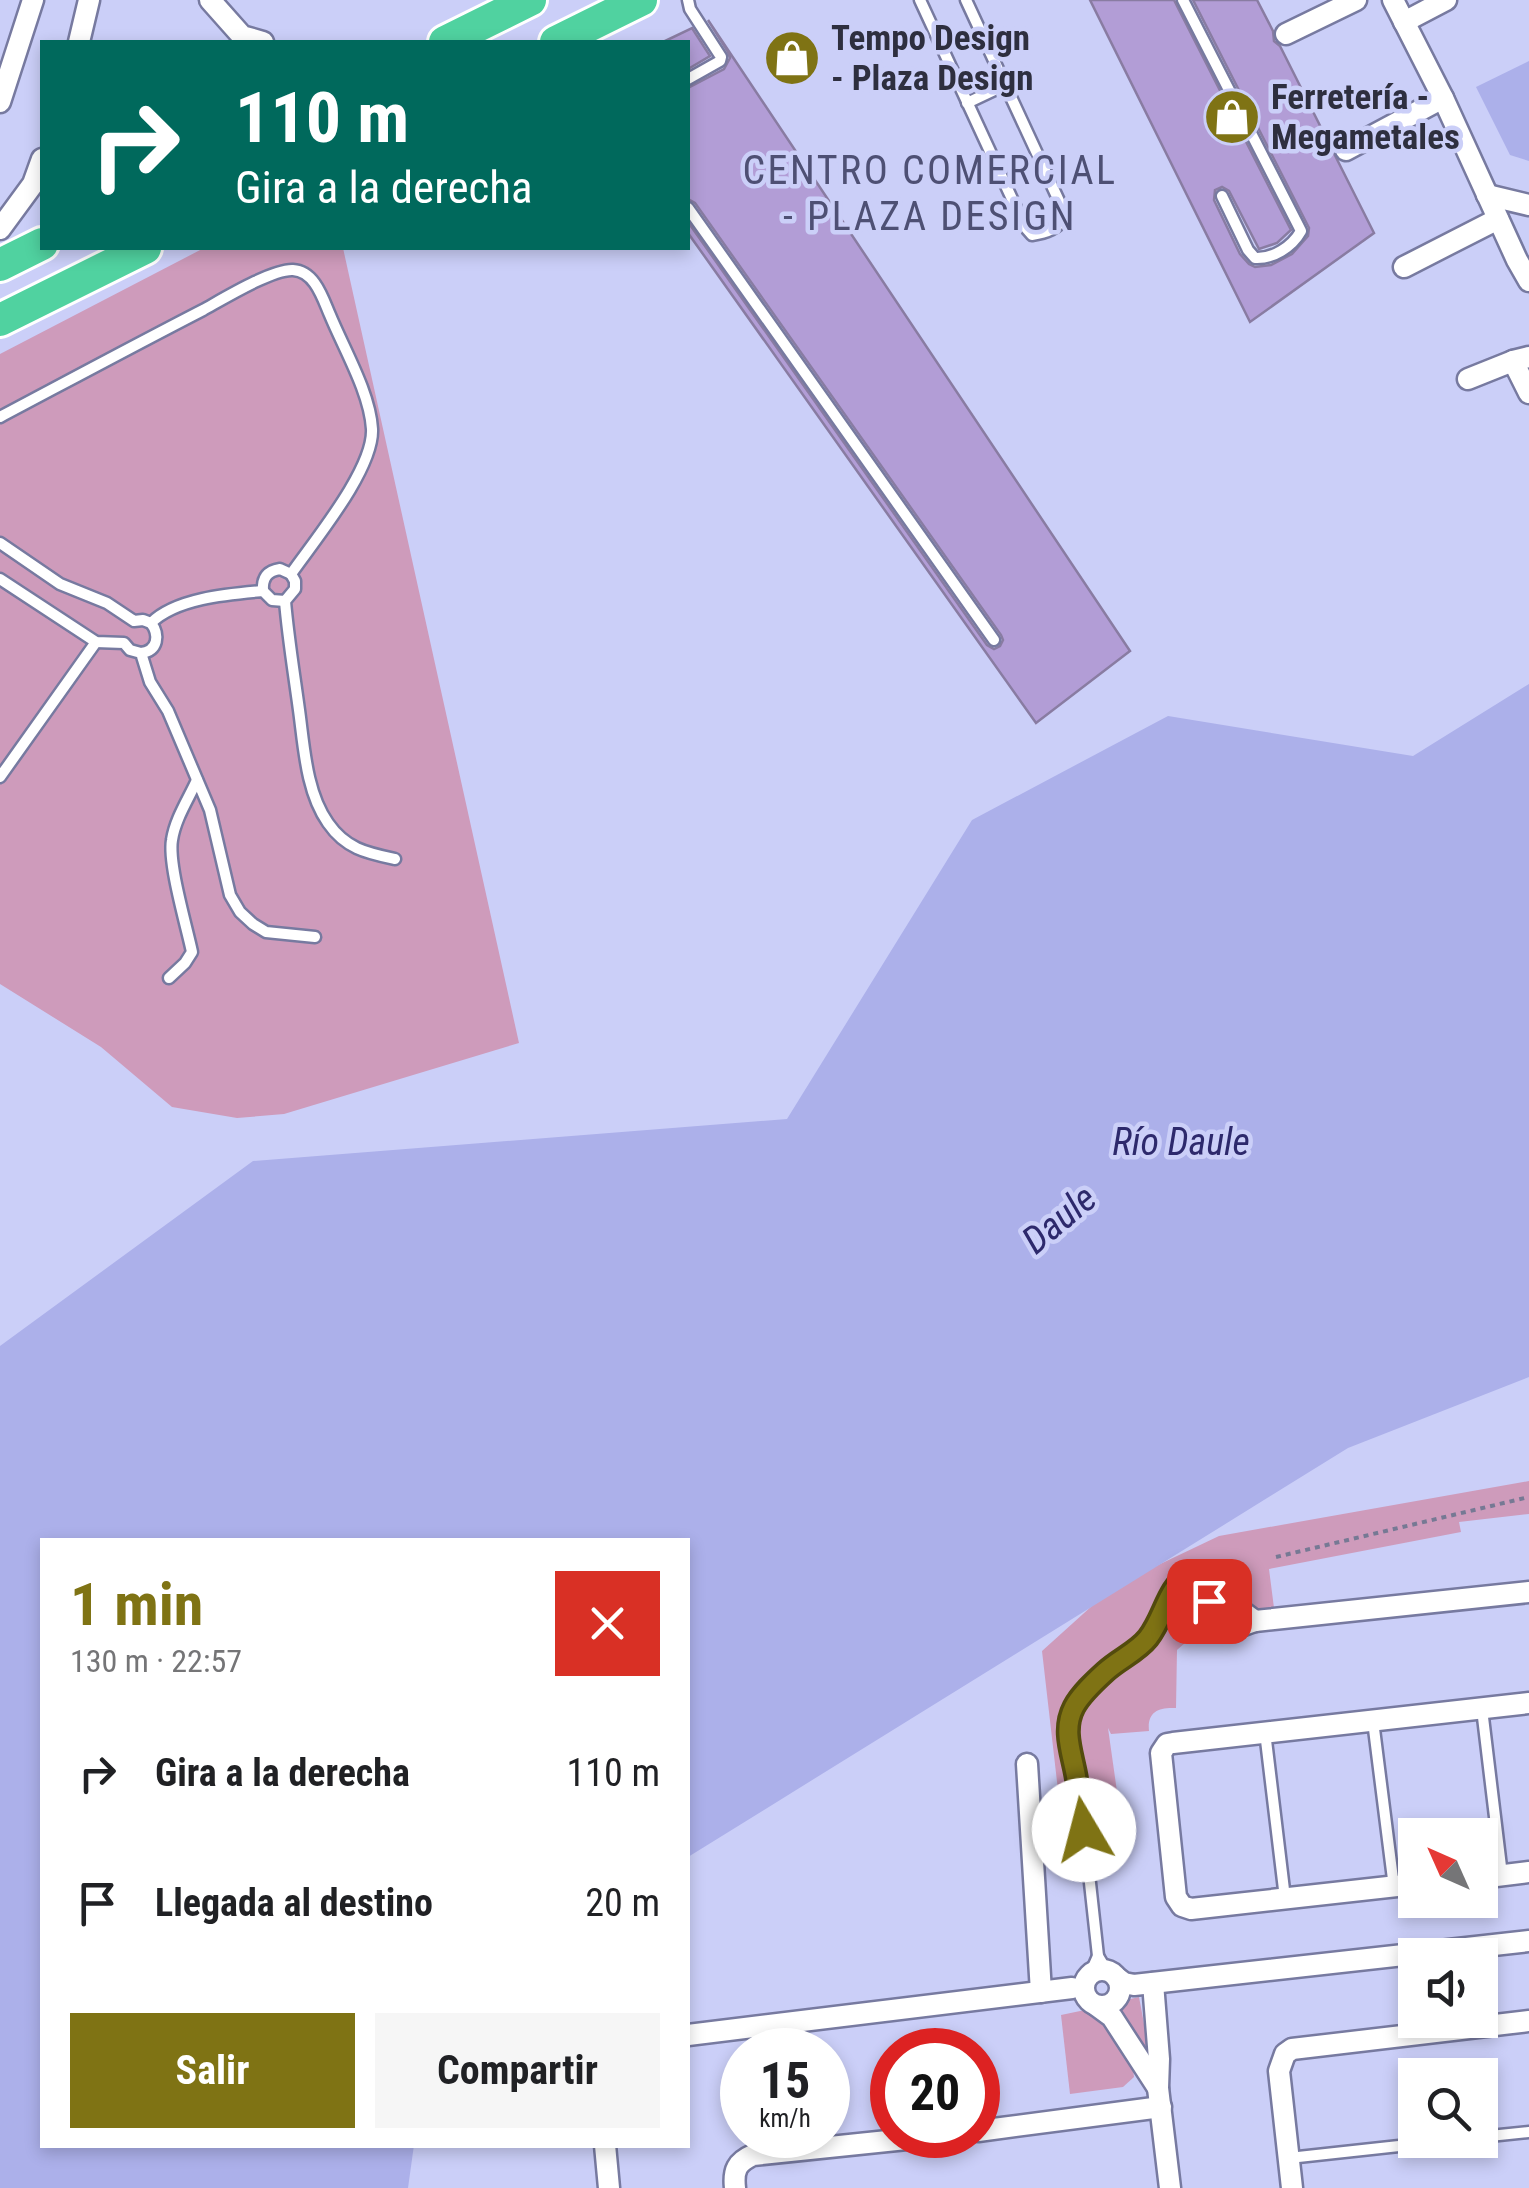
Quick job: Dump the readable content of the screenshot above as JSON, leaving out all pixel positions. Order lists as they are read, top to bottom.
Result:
{
  "districts": ["CENTRO COMERCIAL - PLAZA DESIGN"],
  "water": ["Río Daule", "Daule"],
  "places": {
    "shop": ["Tempo Design - Plaza Design", "Ferretería - Megametales"]
  },
  "north": "top left",
  "page": {
    "turn": ["110 m", "Gira a la derecha"],
    "heading": ["1 min", "130 m · 22:57"],
    "list": [
      {
        "name": "Gira a la derecha",
        "value": "110 m"
      },
      {
        "name": "Llegada al destino",
        "value": "20 m"
      }
    ],
    "buttons": ["Salir", "Compartir"],
    "speed": "15 km/h",
    "limit": "20"
  }
}
